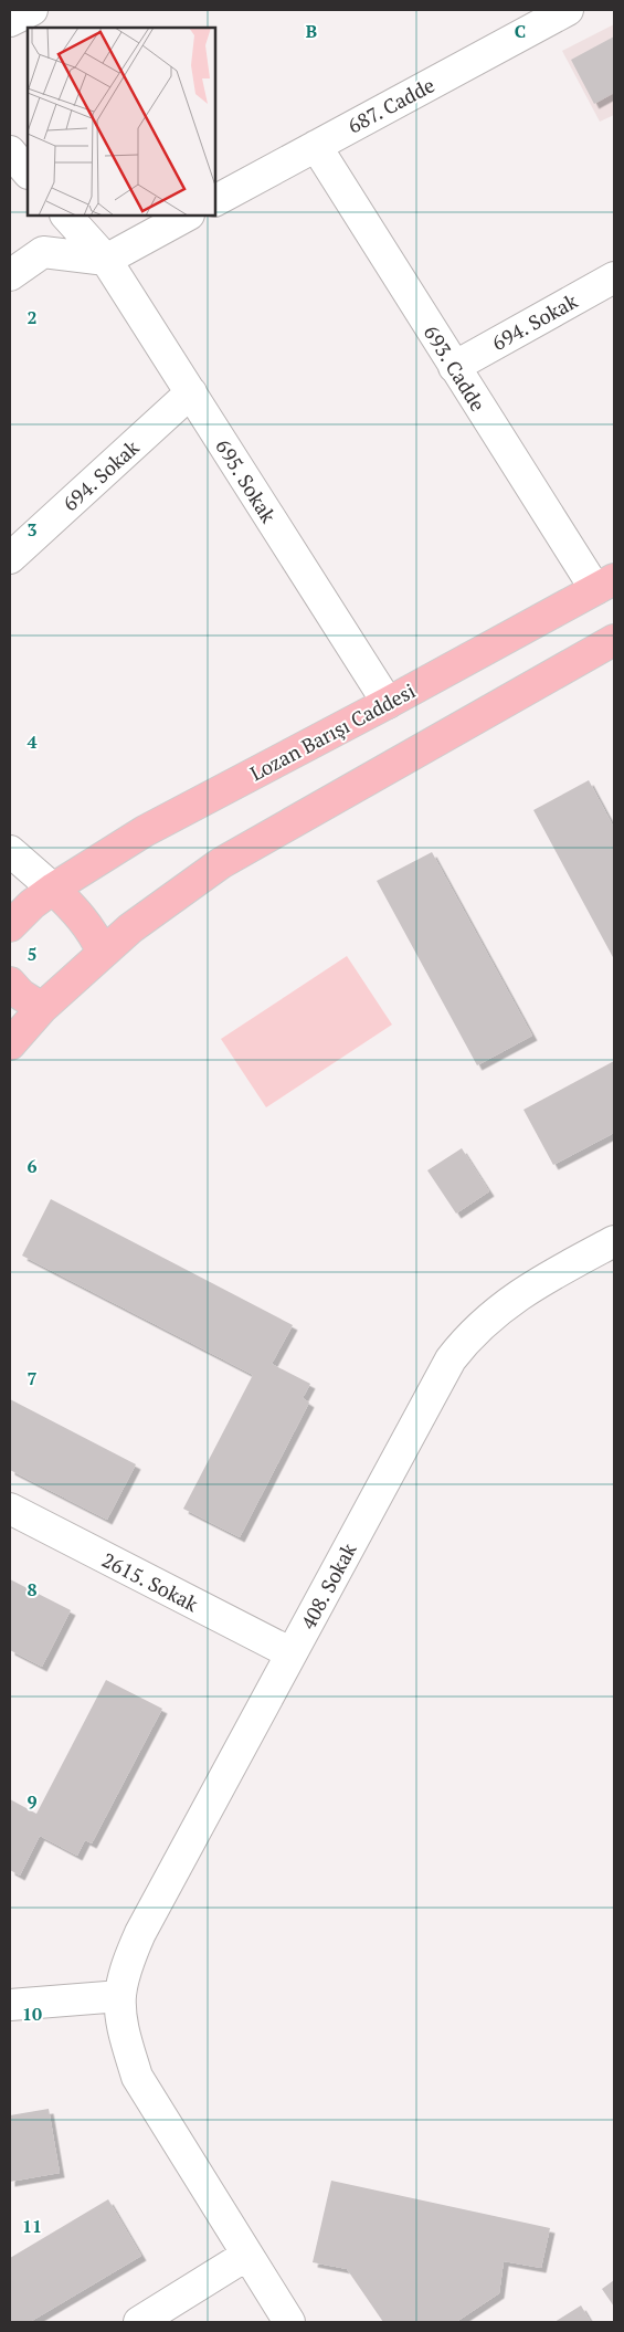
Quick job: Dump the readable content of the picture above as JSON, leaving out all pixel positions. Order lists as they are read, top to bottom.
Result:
{
  "streets": {
    "main road": ["Lozan Barışı Caddesi"],
    "street": [
      "687. Cadde",
      "694. Sokak",
      "693. Cadde",
      "695. Sokak",
      "2615. Sokak",
      "408. Sokak"
    ]
  },
  "crossings": [
    ["687. Cadde", "693. Cadde"],
    ["694. Sokak", "693. Cadde"],
    ["694. Sokak", "695. Sokak"],
    ["693. Cadde", "Lozan Barışı Caddesi"],
    ["695. Sokak", "Lozan Barışı Caddesi"],
    ["2615. Sokak", "408. Sokak"]
  ],
  "grid": {
    "columns": ["B", "C"],
    "rows": [
      "2",
      "3",
      "4",
      "5",
      "6",
      "7",
      "8",
      "9",
      "10",
      "11"
    ]
  }
}
